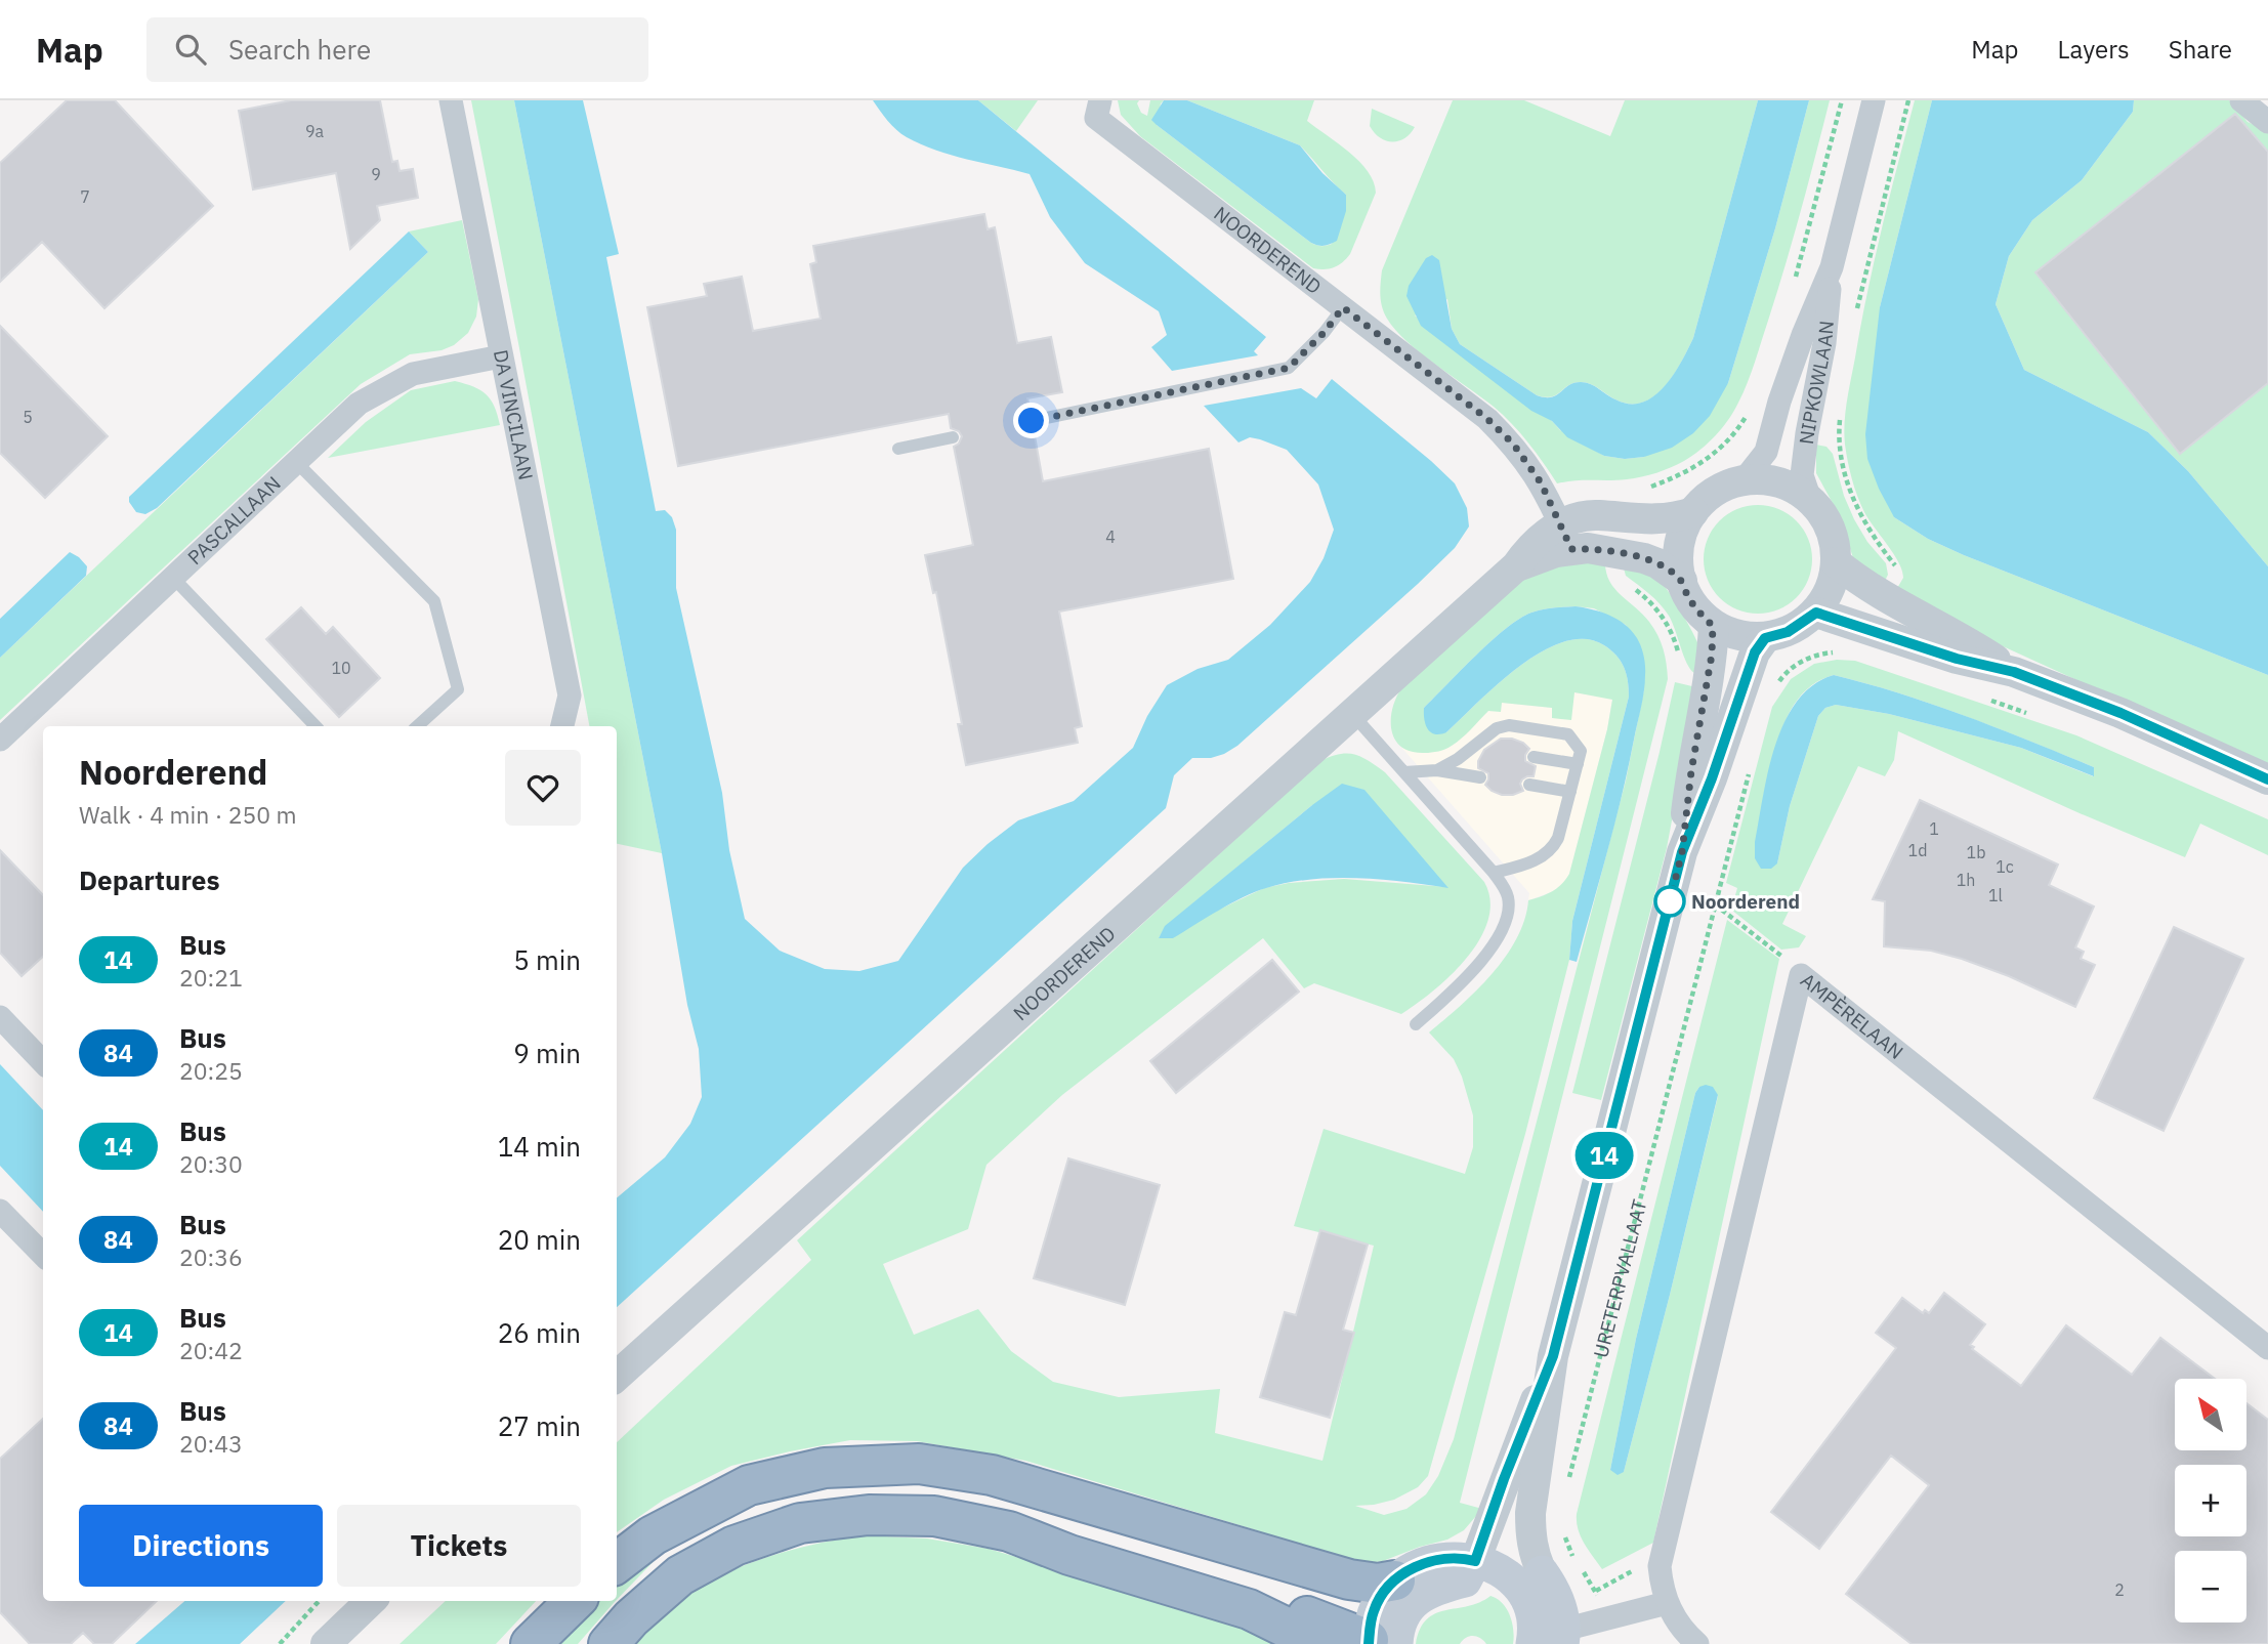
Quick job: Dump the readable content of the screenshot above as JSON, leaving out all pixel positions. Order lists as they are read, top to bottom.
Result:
{
  "streets": {
    "street": [
      "NOORDEREND",
      "NIPKOWLAAN",
      "DA VINCILAAN",
      "PASCALLAAN",
      "AMPÈRELAAN"
    ],
    "path": ["URETERPVALLAAT"]
  },
  "crossings": [
    ["NOORDEREND", "NIPKOWLAAN"],
    ["DA VINCILAAN", "PASCALLAAN"]
  ],
  "places": ["Noorderend"],
  "lines": ["bus line 14"],
  "house_numbers": [
    "9a",
    "9",
    "7",
    "5",
    "4",
    "10",
    "1",
    "1d",
    "1b",
    "1c",
    "1h",
    "1l",
    "2"
  ],
  "north": "top left",
  "page": {
    "header": "Map",
    "search": "Search here",
    "nav": ["Map", "Layers", "Share"],
    "on_map": "14",
    "heading": [
      ["Noorderend", "Walk · 4 min · 250 m"],
      "Departures"
    ],
    "list": [
      {
        "mark": "14",
        "name": "Bus",
        "note": "20:21",
        "value": "5 min"
      },
      {
        "mark": "84",
        "name": "Bus",
        "note": "20:25",
        "value": "9 min"
      },
      {
        "mark": "14",
        "name": "Bus",
        "note": "20:30",
        "value": "14 min"
      },
      {
        "mark": "84",
        "name": "Bus",
        "note": "20:36",
        "value": "20 min"
      },
      {
        "mark": "14",
        "name": "Bus",
        "note": "20:42",
        "value": "26 min"
      },
      {
        "mark": "84",
        "name": "Bus",
        "note": "20:43",
        "value": "27 min"
      }
    ],
    "map_buttons": ["+", "−"],
    "buttons": ["Directions", "Tickets"]
  }
}
